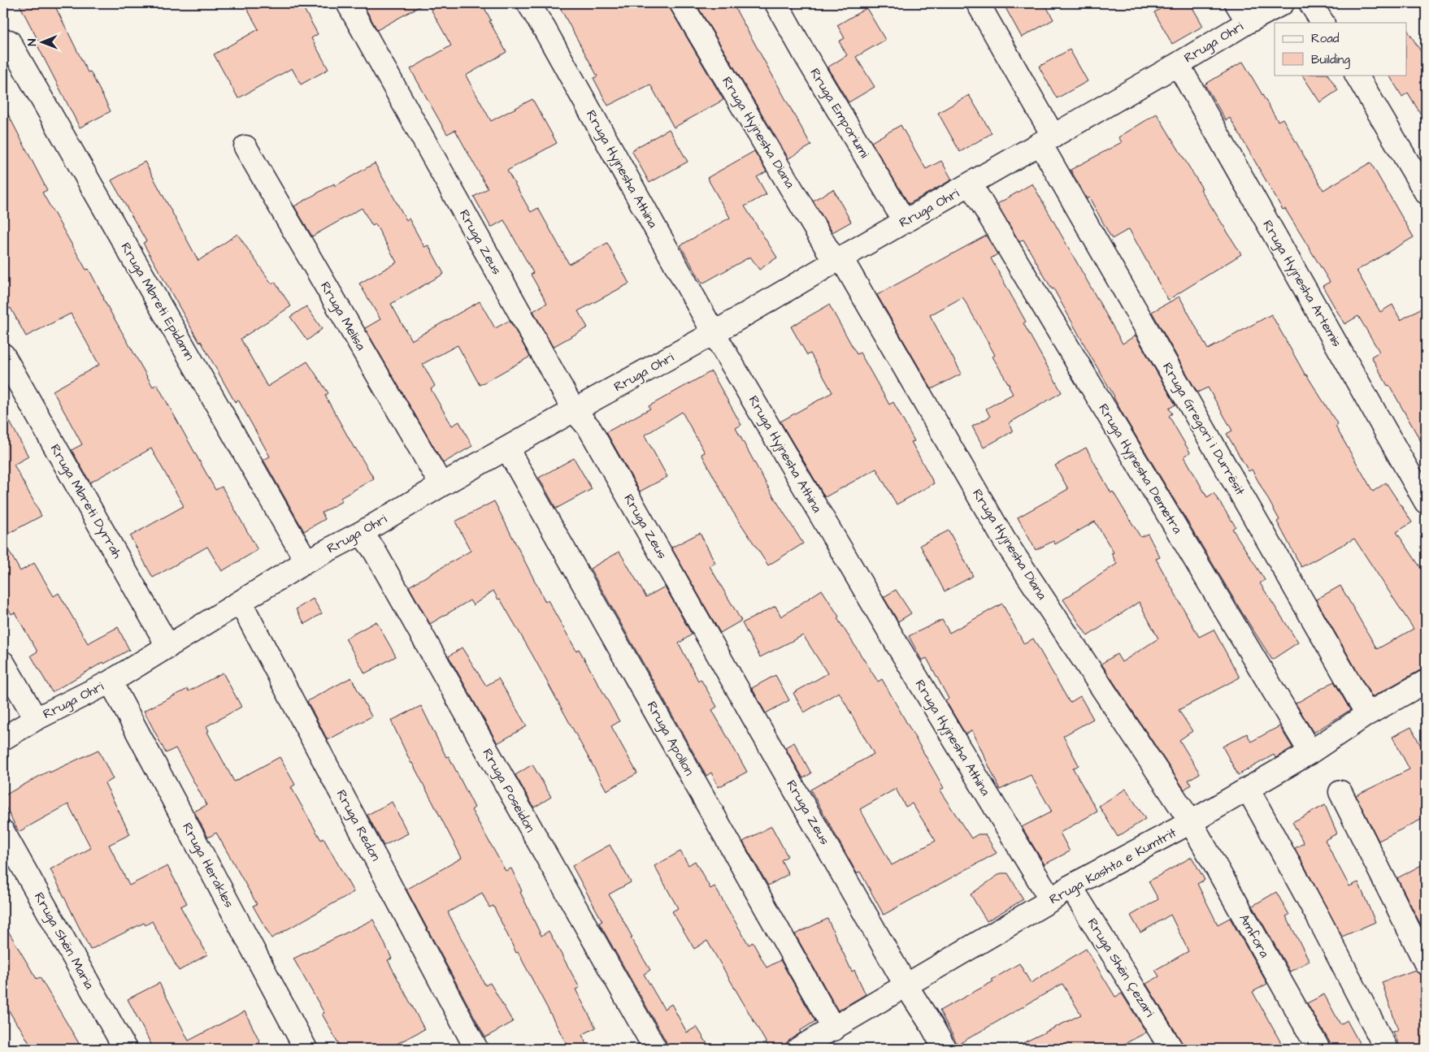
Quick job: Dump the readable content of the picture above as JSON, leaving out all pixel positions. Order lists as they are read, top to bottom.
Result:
{
  "streets": {
    "street": [
      "Rruga Ohri",
      "Rruga Emporiumi",
      "Rruga Hyjnesha Diana",
      "Rruga Hyjnesha Athina",
      "Rruga Zeus",
      "Rruga Hyjnesha Artemis",
      "Rruga Mbreti Epidamn",
      "Rruga Melisa",
      "Rruga Gregori i Durrësit",
      "Rruga Hyjnesha Demetra",
      "Rruga Mbreti Dyrrah",
      "Rruga Apollon",
      "Rruga Poseidon",
      "Rruga Redon",
      "Rruga Herakles",
      "Rruga Kashta e Kumtrit",
      "Amfora",
      "Rruga Shën Maria",
      "Rruga Shën Çezari"
    ]
  },
  "crossings": [
    ["Rruga Ohri", "Rruga Emporiumi"],
    ["Rruga Ohri", "Rruga Hyjnesha Diana"],
    ["Rruga Ohri", "Rruga Hyjnesha Athina"],
    ["Rruga Ohri", "Rruga Zeus"],
    ["Rruga Ohri", "Rruga Hyjnesha Artemis"],
    ["Rruga Ohri", "Rruga Mbreti Epidamn"],
    ["Rruga Ohri", "Rruga Melisa"],
    ["Rruga Ohri", "Rruga Gregori i Durrësit"],
    ["Rruga Ohri", "Rruga Hyjnesha Demetra"],
    ["Rruga Ohri", "Rruga Mbreti Dyrrah"],
    ["Rruga Ohri", "Rruga Apollon"],
    ["Rruga Ohri", "Rruga Poseidon"],
    ["Rruga Ohri", "Rruga Redon"],
    ["Rruga Ohri", "Rruga Herakles"],
    ["Rruga Hyjnesha Diana", "Rruga Kashta e Kumtrit"],
    ["Rruga Hyjnesha Diana", "Amfora"],
    ["Rruga Hyjnesha Athina", "Rruga Kashta e Kumtrit"],
    ["Rruga Zeus", "Rruga Kashta e Kumtrit"],
    ["Rruga Gregori i Durrësit", "Rruga Kashta e Kumtrit"],
    ["Rruga Hyjnesha Demetra", "Rruga Kashta e Kumtrit"],
    ["Rruga Apollon", "Rruga Kashta e Kumtrit"],
    ["Rruga Kashta e Kumtrit", "Amfora"],
    ["Rruga Kashta e Kumtrit", "Rruga Shën Çezari"]
  ],
  "legend": ["Road", "Building"],
  "north": "left"
}
